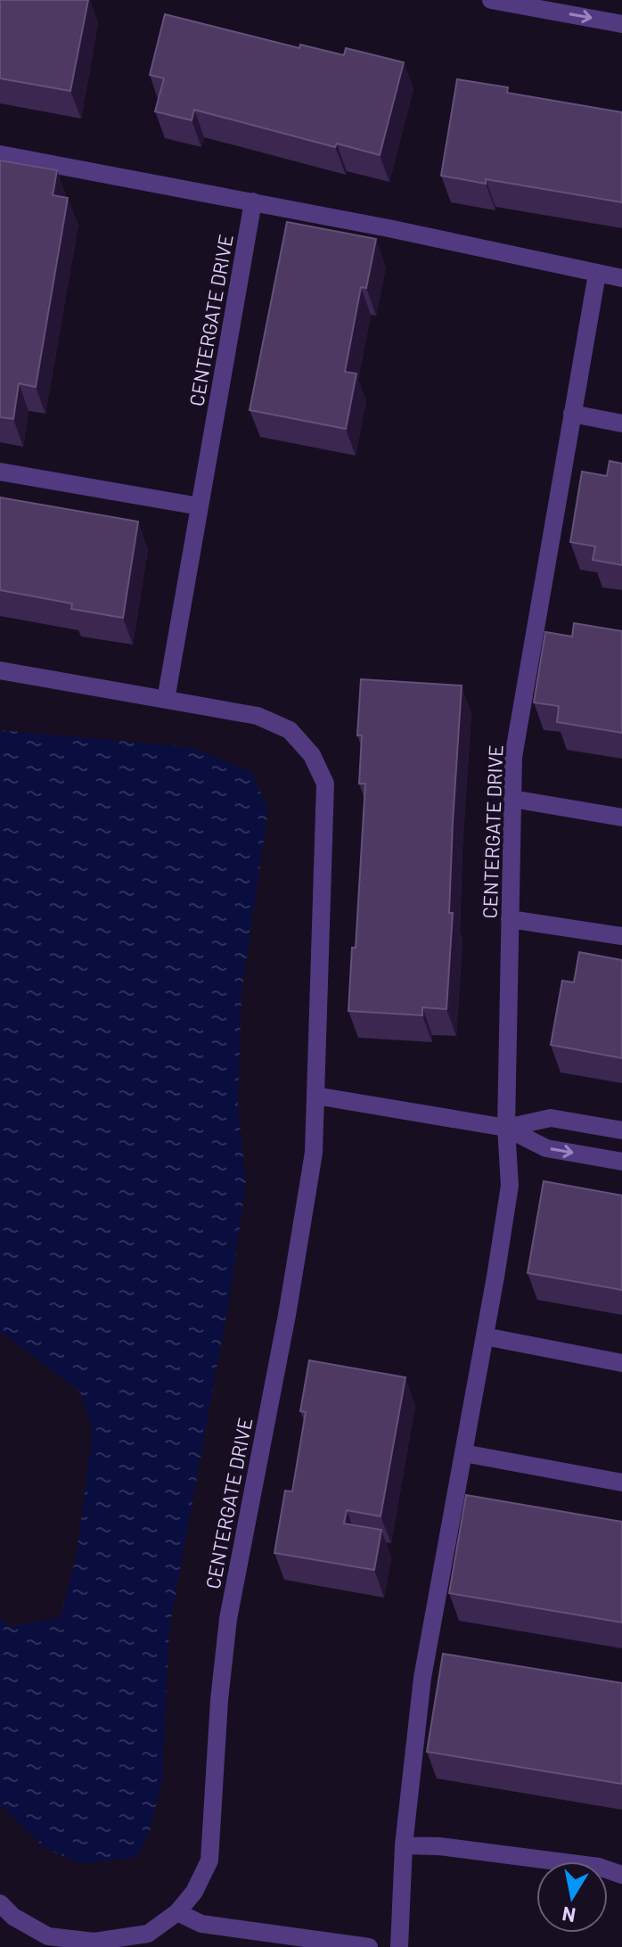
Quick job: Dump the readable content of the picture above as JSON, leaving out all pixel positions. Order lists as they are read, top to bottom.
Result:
{
  "streets": {
    "street": ["CENTERGATE DRIVE"]
  },
  "north": "bottom"
}
